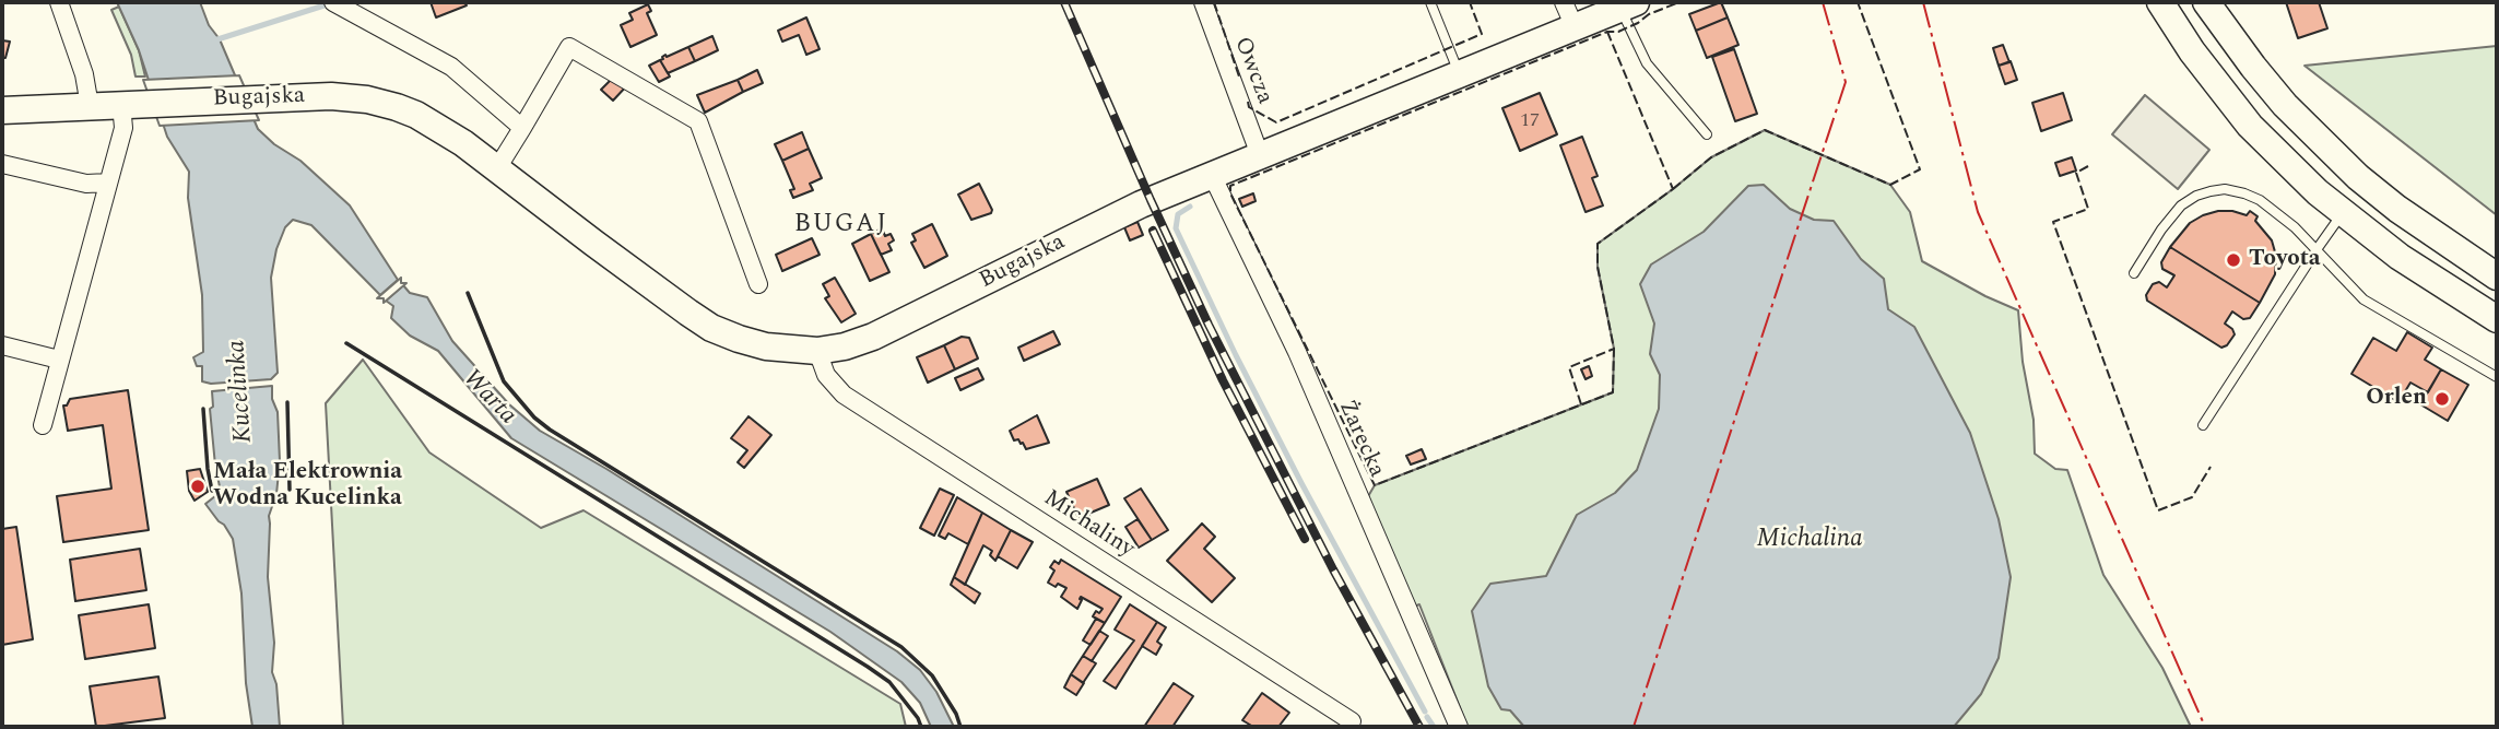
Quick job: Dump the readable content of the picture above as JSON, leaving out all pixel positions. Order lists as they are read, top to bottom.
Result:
{
  "streets": {
    "main road": ["Bugajska"],
    "street": ["Owcza", "Żarecka", "Michaliny"]
  },
  "crossings": [
    ["Owcza", "Bugajska"],
    ["Bugajska", "Żarecka"],
    ["Bugajska", "Michaliny"]
  ],
  "districts": ["BUGAJ"],
  "water": ["Kucelinka", "Warta", "Michalina"],
  "places": ["Toyota", "Orlen", "Mała Elektrownia Wodna Kucelinka"],
  "house_numbers": ["17"]
}
